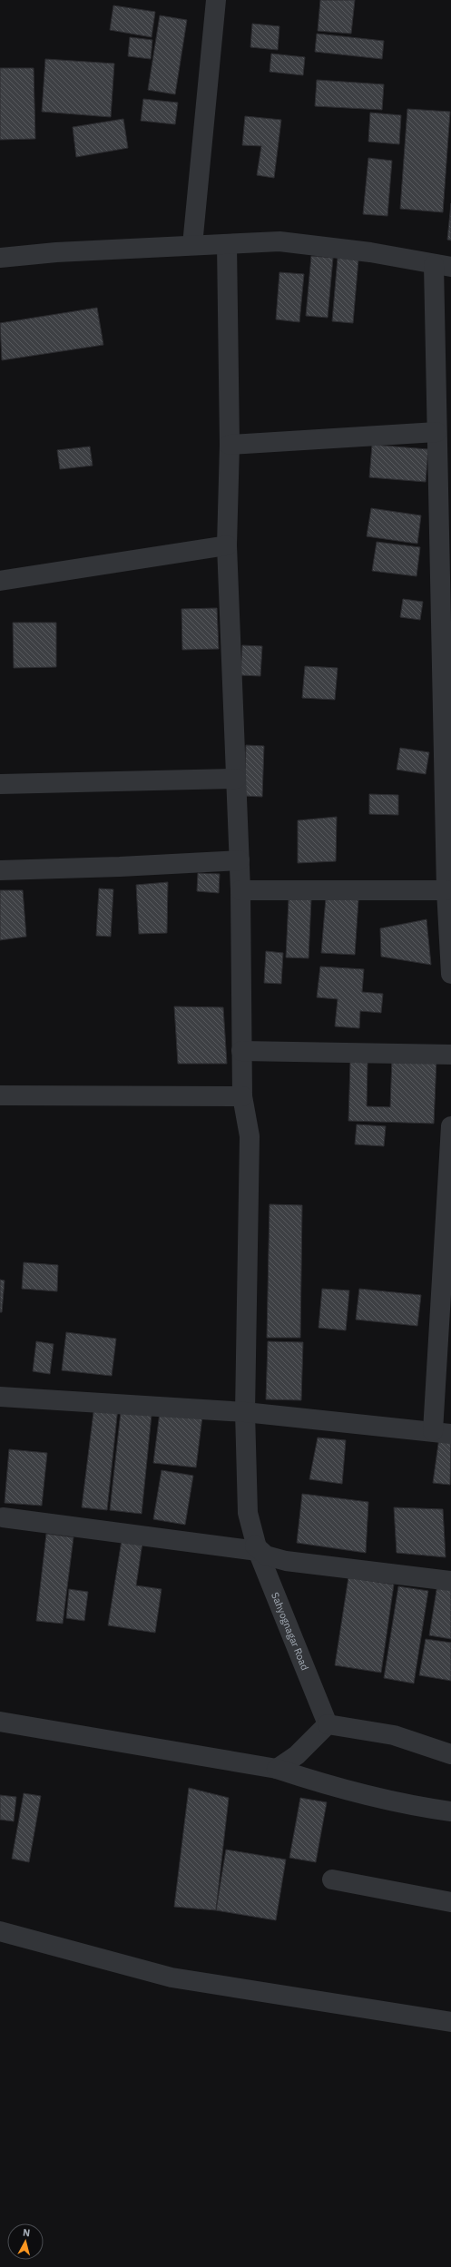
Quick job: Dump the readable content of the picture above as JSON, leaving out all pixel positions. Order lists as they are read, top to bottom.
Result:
{
  "streets": {
    "street": ["Sahyognagar Road"]
  },
  "north": "top"
}
